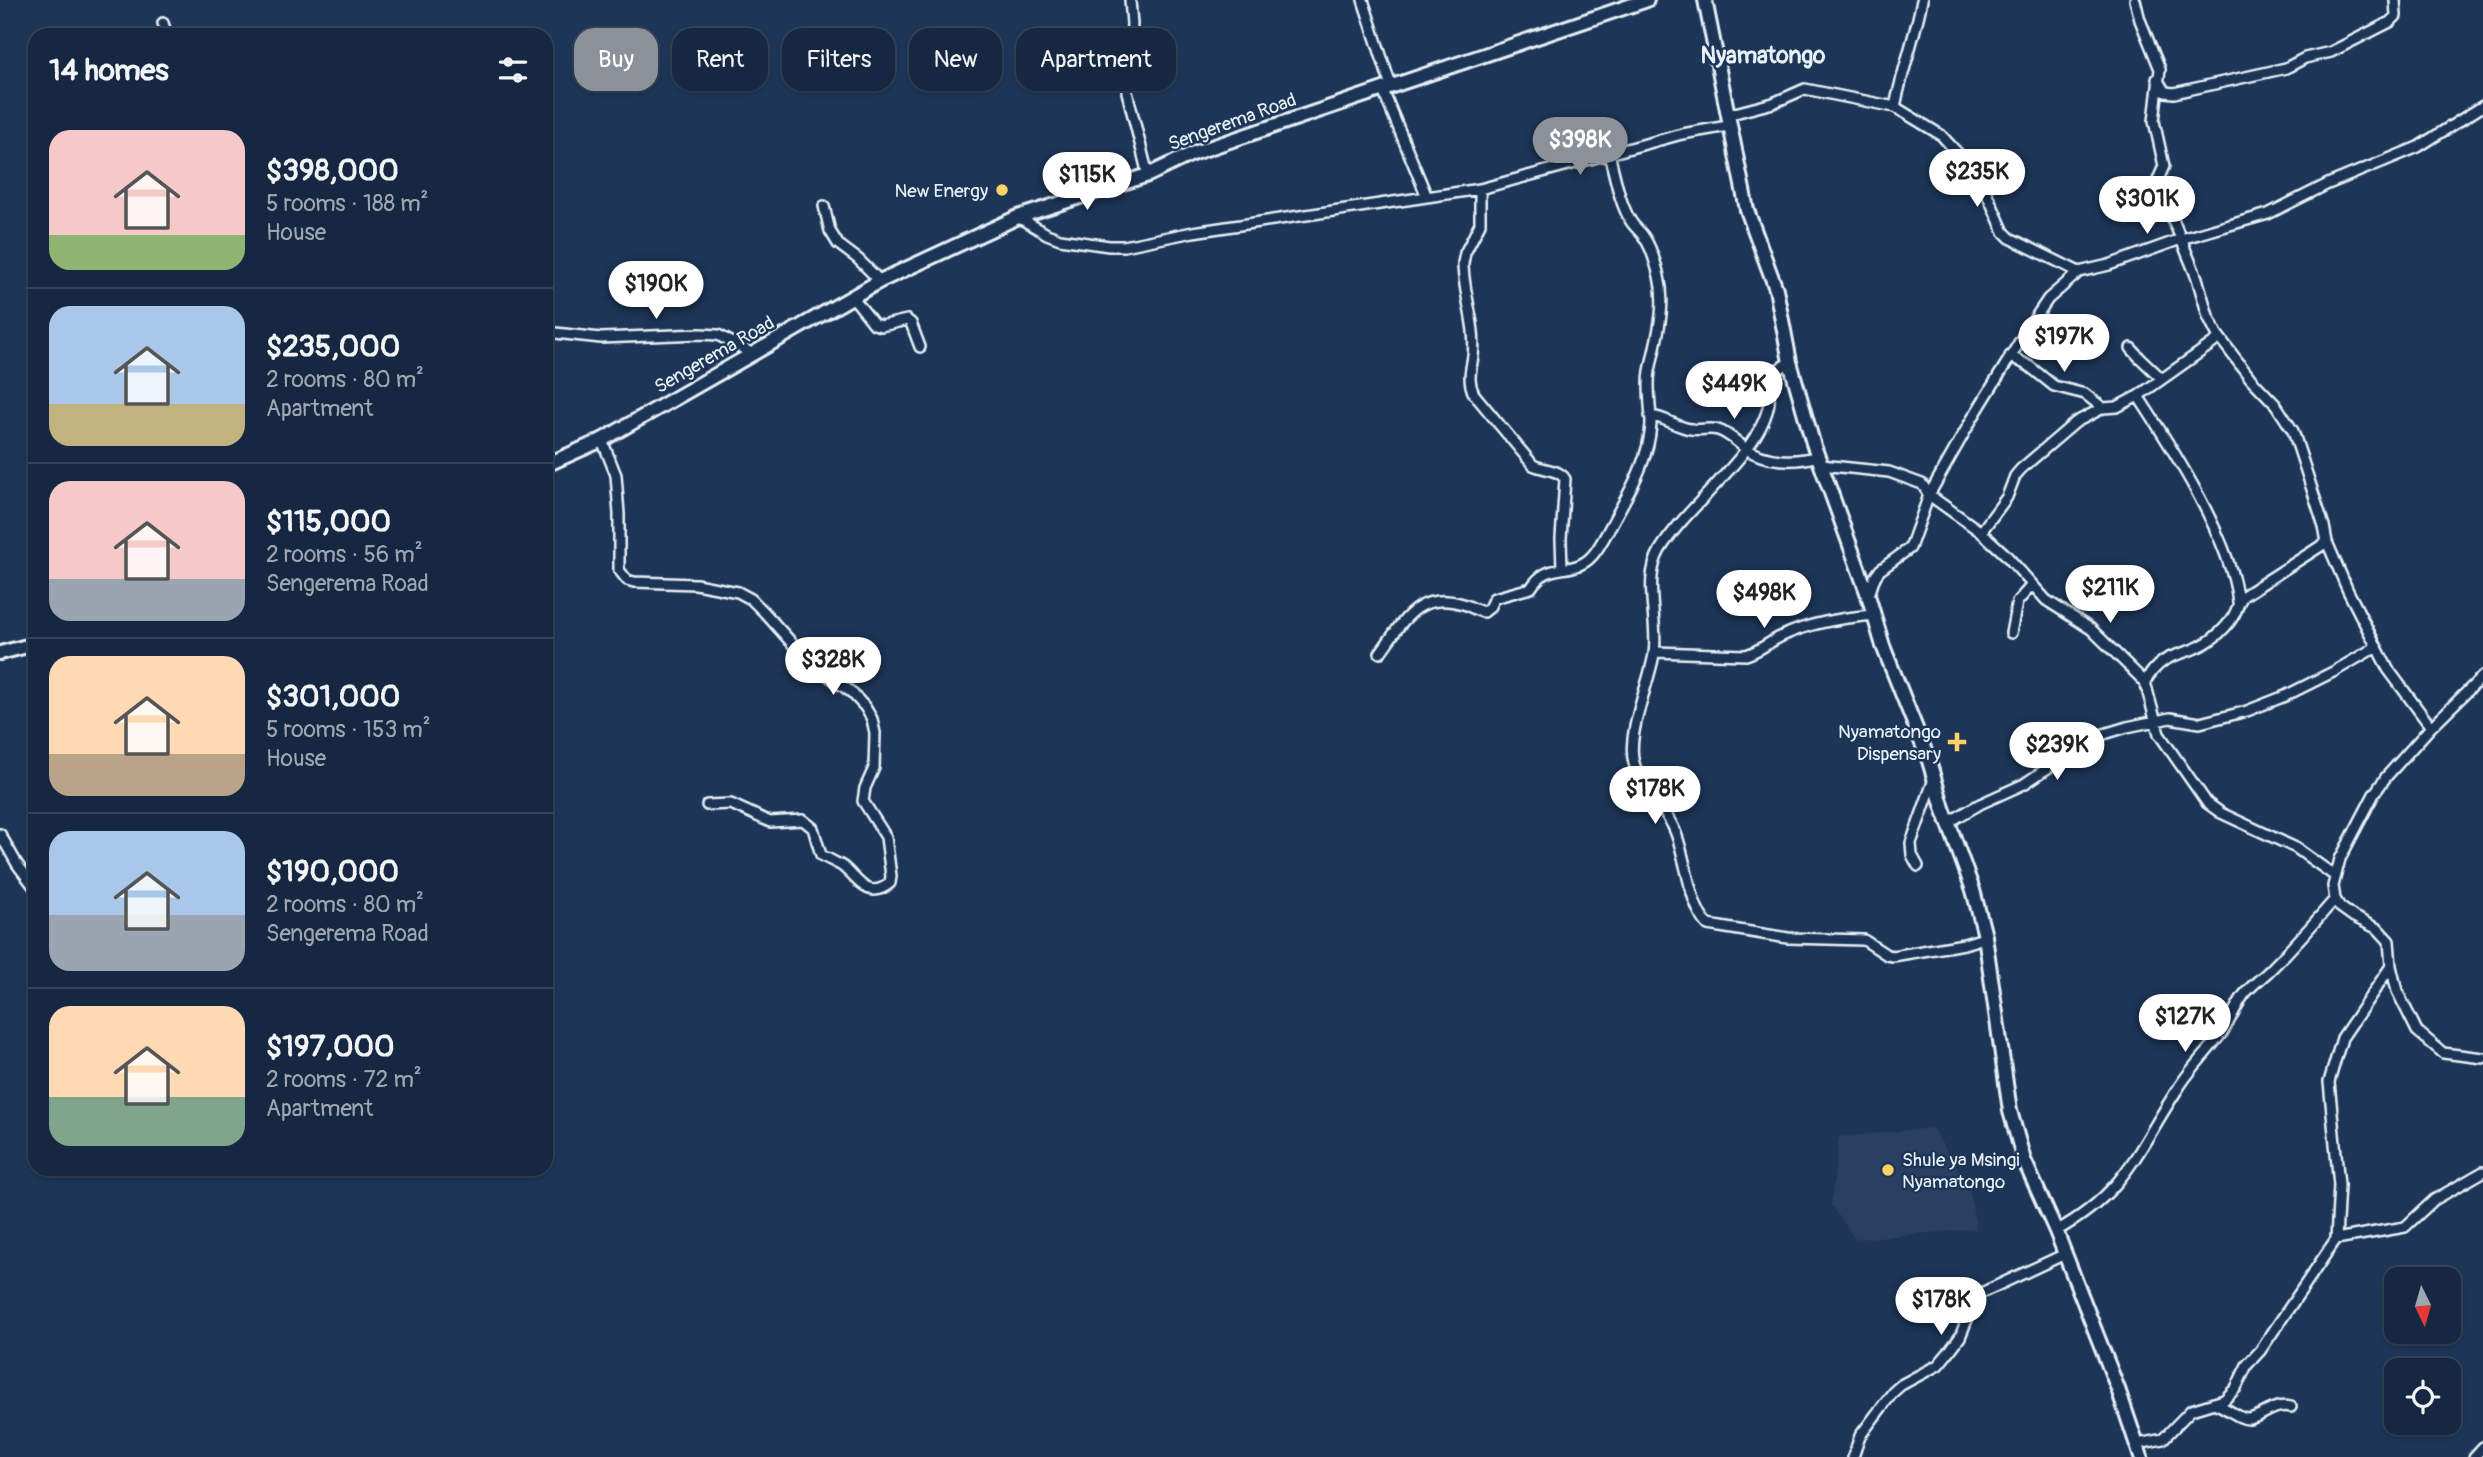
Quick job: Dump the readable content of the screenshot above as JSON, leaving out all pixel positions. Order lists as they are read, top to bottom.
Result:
{
  "streets": {
    "street": ["Sengerema Road"]
  },
  "districts": ["Nyamatongo"],
  "places": {
    "other": ["New Energy", "Shule ya Msingi Nyamatongo"],
    "health": ["Nyamatongo Dispensary"]
  },
  "north": "bottom",
  "page": {
    "chip": [
      "Buy",
      "Rent",
      "Filters",
      "New",
      "Apartment"
    ],
    "heading": "14 homes",
    "list": [
      {
        "name": "$398,000",
        "note": "5 rooms · 188 m² · House"
      },
      {
        "name": "$235,000",
        "note": "2 rooms · 80 m² · Apartment"
      },
      {
        "name": "$115,000",
        "note": "2 rooms · 56 m² · Sengerema Road"
      },
      {
        "name": "$301,000",
        "note": "5 rooms · 153 m² · House"
      },
      {
        "name": "$190,000",
        "note": "2 rooms · 80 m² · Sengerema Road"
      },
      {
        "name": "$197,000",
        "note": "2 rooms · 72 m² · Apartment"
      }
    ],
    "price": [
      "$398K",
      "$235K",
      "$115K",
      "$301K",
      "$190K",
      "$197K",
      "$449K",
      "$211K",
      "$498K",
      "$328K",
      "$239K",
      "$178K",
      "$127K",
      "$178K"
    ]
  }
}
